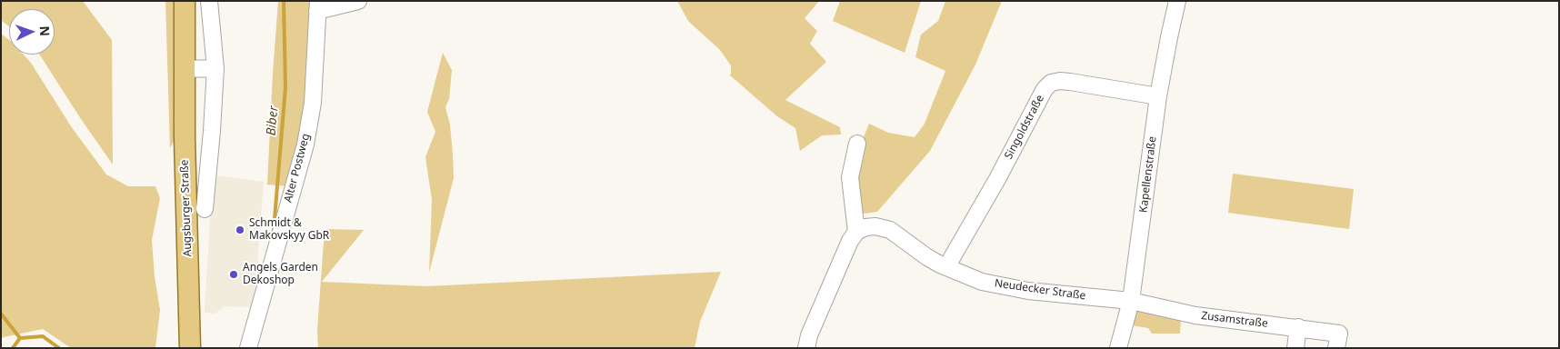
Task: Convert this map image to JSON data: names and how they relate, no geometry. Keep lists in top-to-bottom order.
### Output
{
  "streets": {
    "main road": ["Augsburger Straße"],
    "street": [
      "Singoldstraße",
      "Alter Postweg",
      "Kapellenstraße",
      "Neudecker Straße",
      "Zusamstraße"
    ]
  },
  "crossings": [
    ["Singoldstraße", "Kapellenstraße"],
    ["Singoldstraße", "Neudecker Straße"],
    ["Kapellenstraße", "Neudecker Straße"],
    ["Kapellenstraße", "Zusamstraße"],
    ["Neudecker Straße", "Zusamstraße"]
  ],
  "water": ["Biber"],
  "places": ["Schmidt & Makovskyy GbR", "Angels Garden Dekoshop"],
  "north": "right"
}
